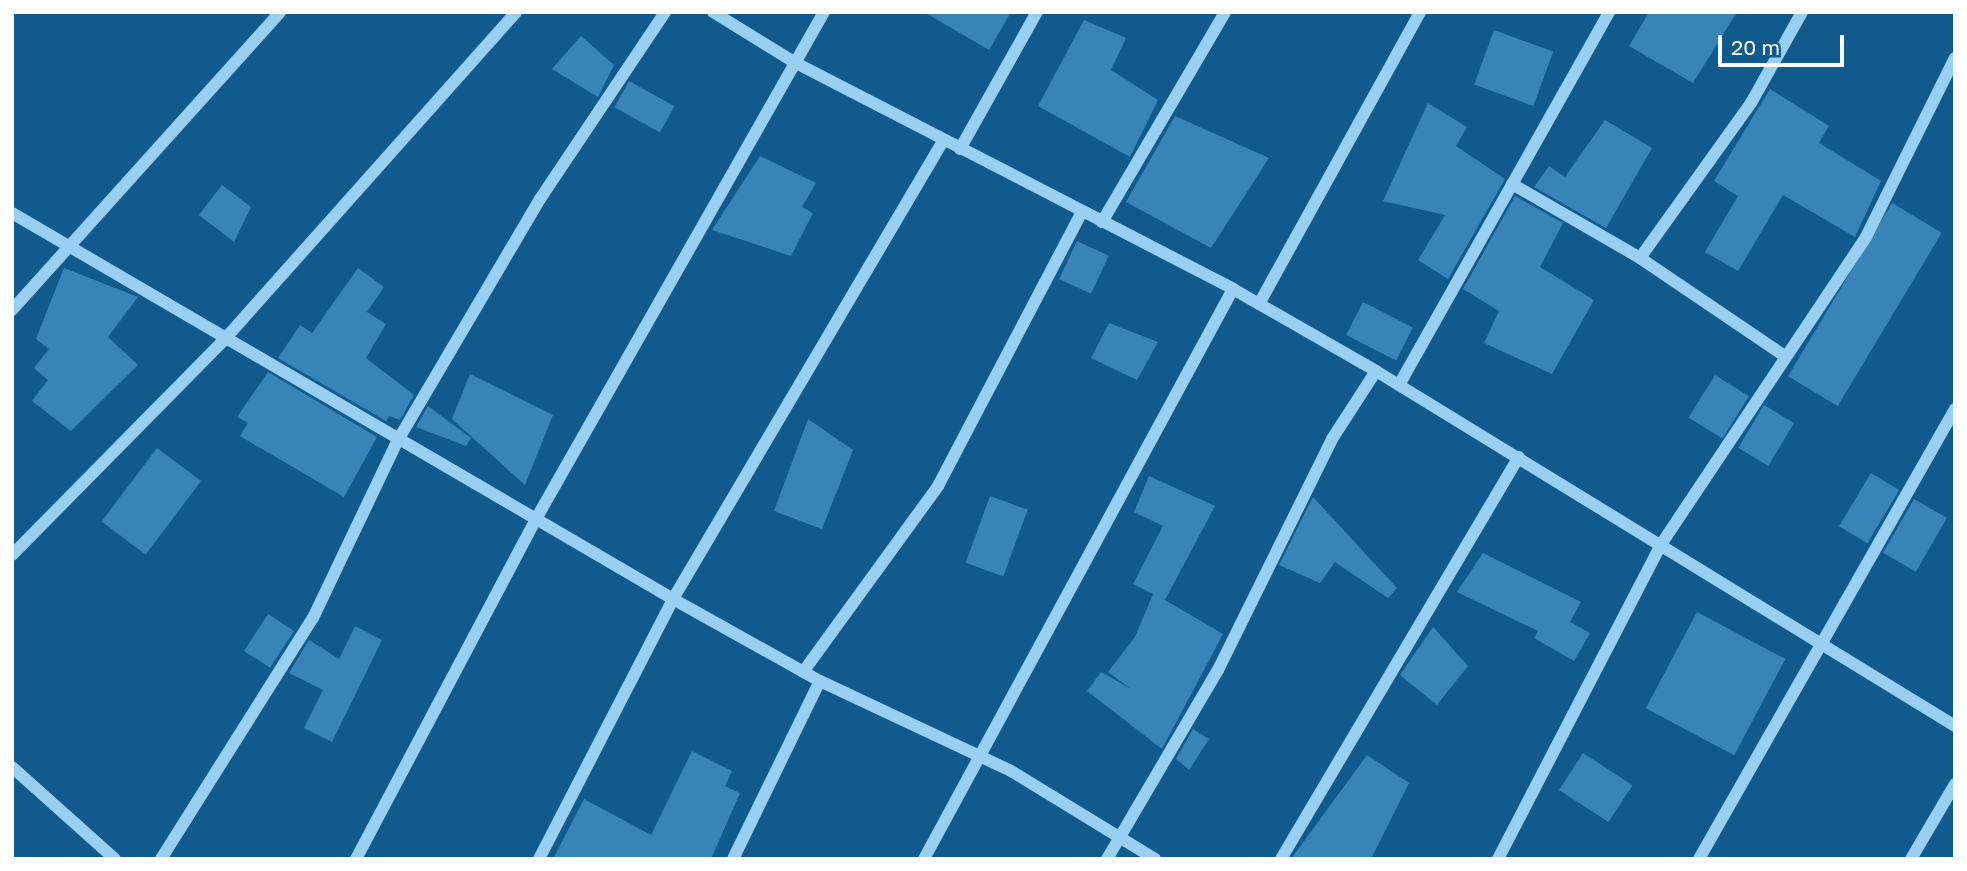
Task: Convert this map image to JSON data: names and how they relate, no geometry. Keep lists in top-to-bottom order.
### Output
{
  "scale_bar": "20 m"
}
